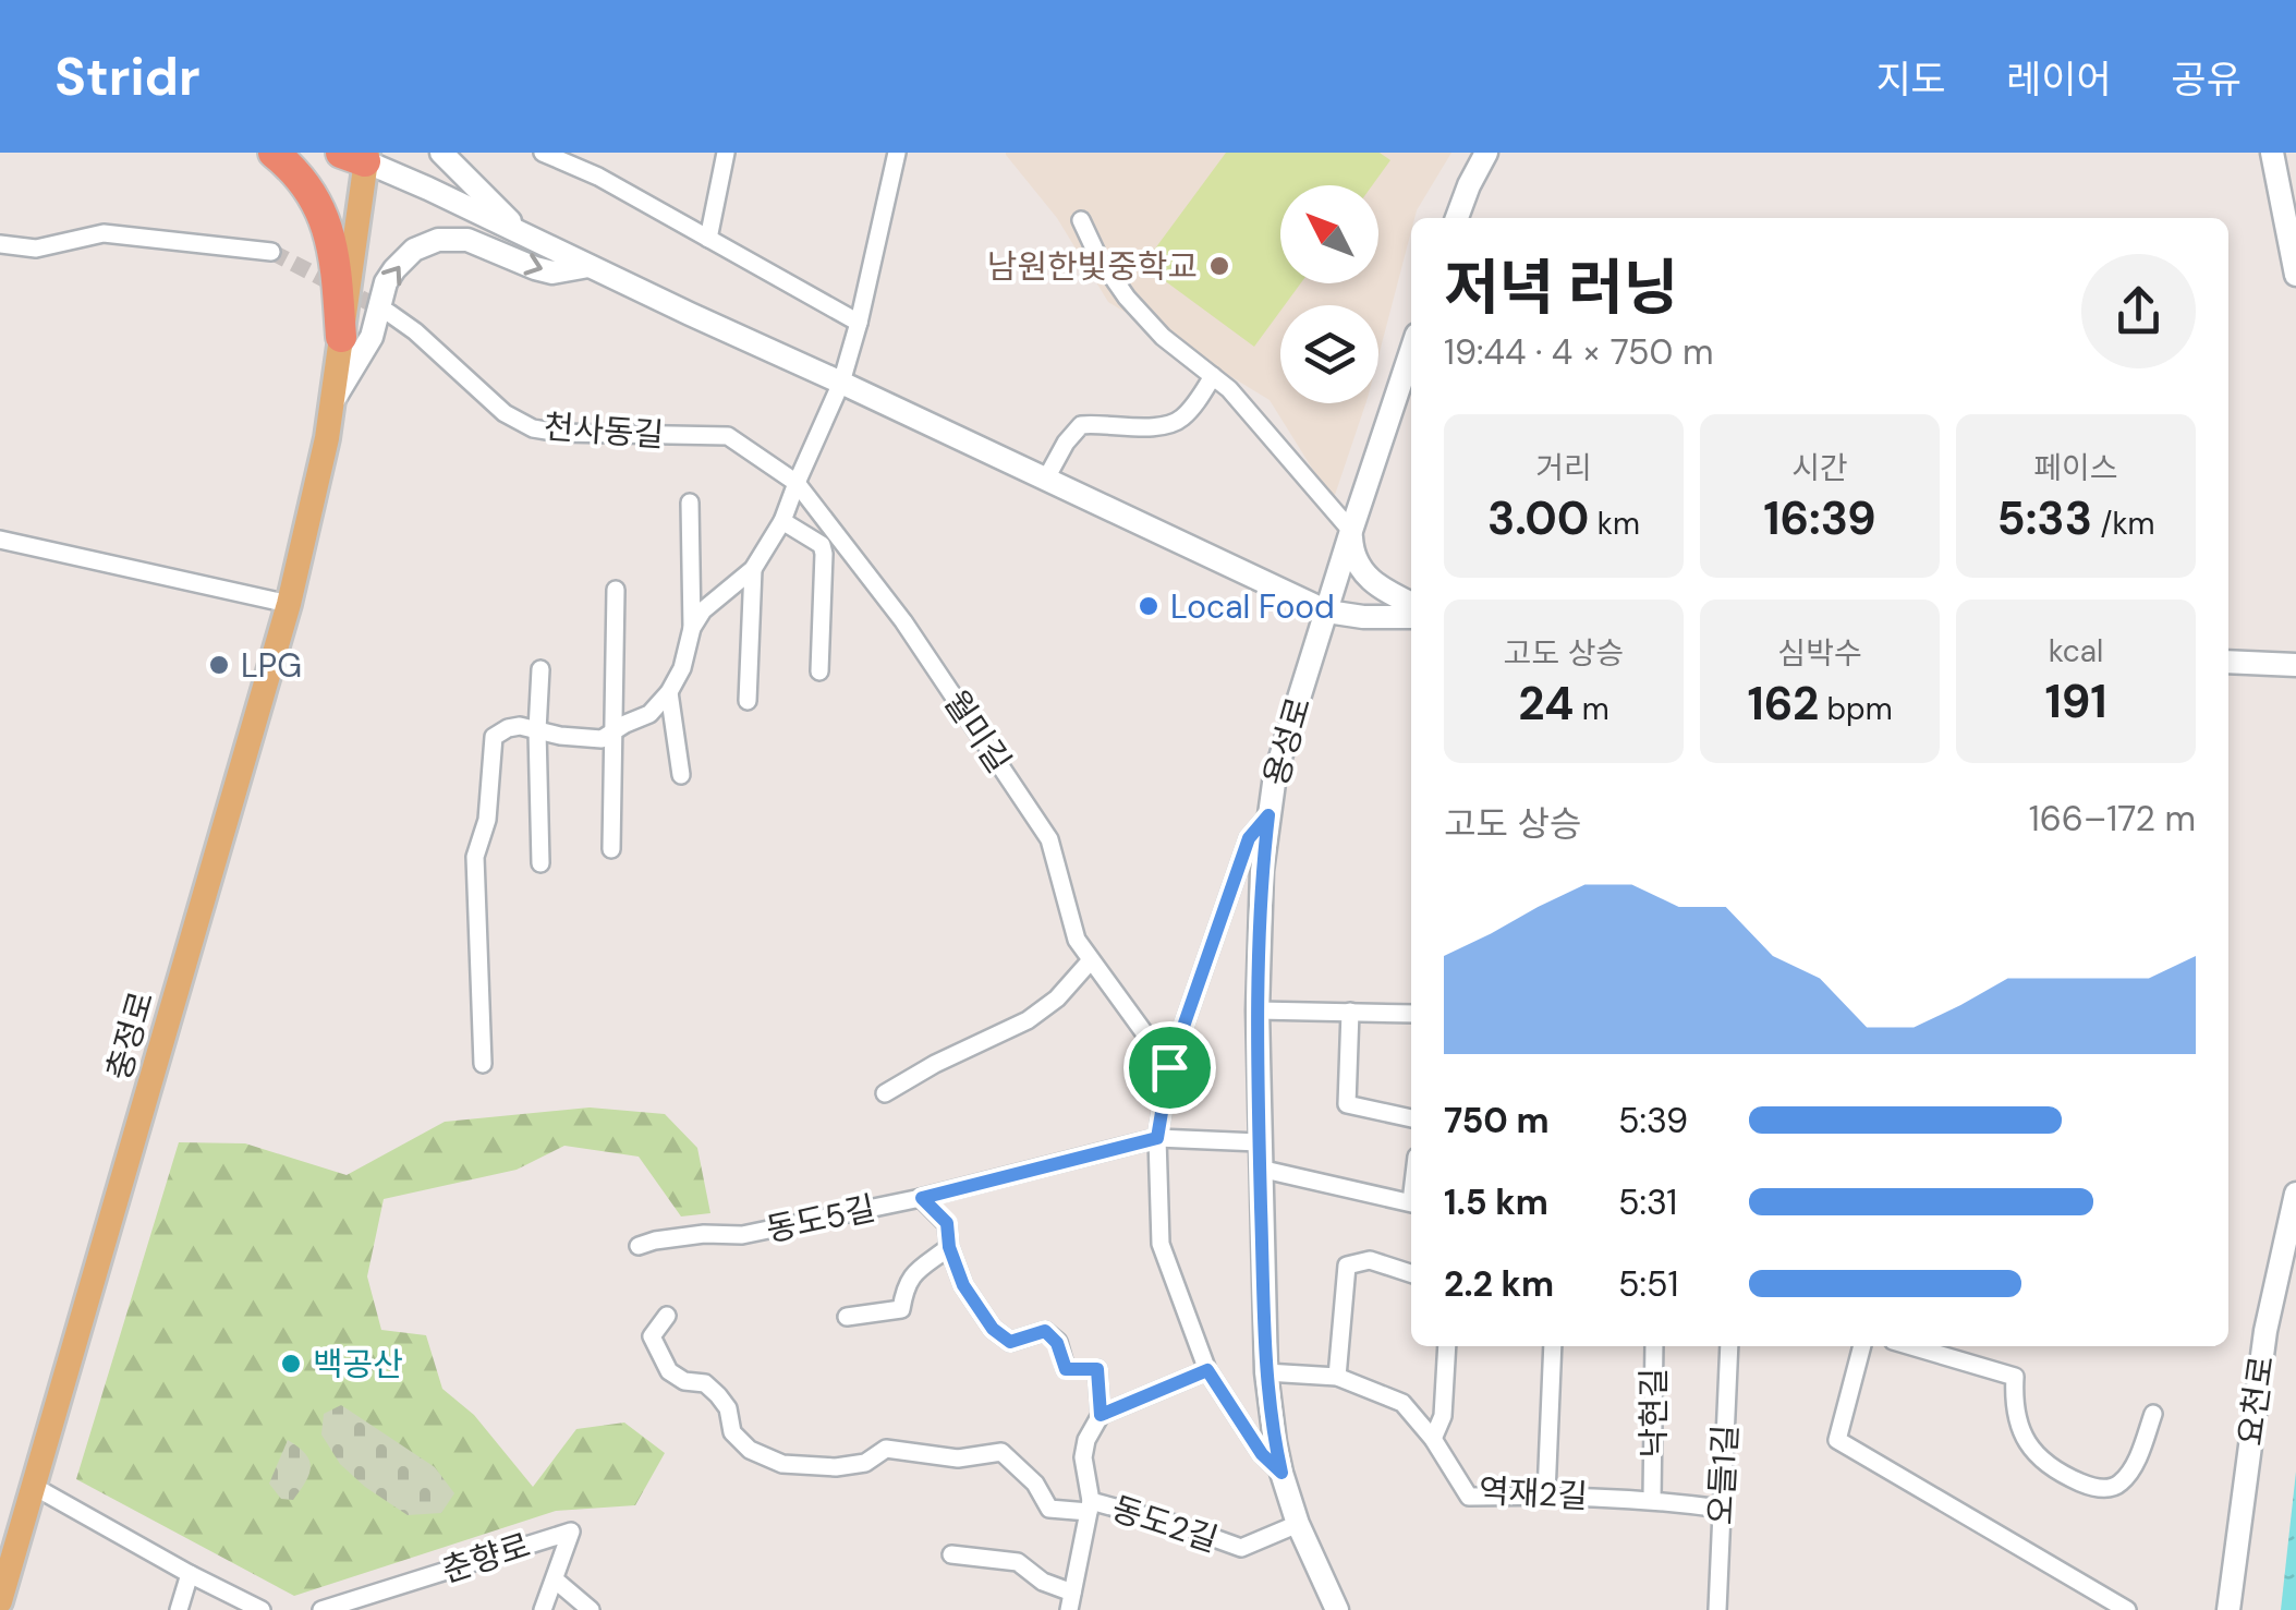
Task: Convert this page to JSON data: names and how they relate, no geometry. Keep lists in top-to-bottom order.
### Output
{
  "streets": {
    "main road": ["충정로"],
    "street": [
      "천사동길",
      "월미길",
      "용성로",
      "동도5길",
      "요천로",
      "낙현길",
      "오들1길",
      "역재2길",
      "동도2길",
      "춘향로"
    ]
  },
  "crossings": [
    ["천사동길", "월미길"],
    ["용성로", "동도5길"],
    ["용성로", "역재2길"],
    ["용성로", "동도2길"],
    ["낙현길", "역재2길"],
    ["오들1길", "역재2길"]
  ],
  "places": [
    "남원한빛중학교",
    "Local Food",
    "LPG",
    "백공산"
  ],
  "north": "top left",
  "page": {
    "header": "Stridr",
    "nav": ["지도", "레이어", "공유"],
    "heading": ["저녁 러닝", "19:44 · 4 × 750 m"],
    "stats": [
      ["거리", "3.00 km"],
      ["시간", "16:39"],
      ["페이스", "5:33 /km"],
      ["고도 상승", "24 m"],
      ["심박수", "162 bpm"],
      ["kcal", "191"]
    ],
    "chart": ["고도 상승", "166–172 m"],
    "list": [
      {
        "name": "750 m",
        "note": "5:39"
      },
      {
        "name": "1.5 km",
        "note": "5:31"
      },
      {
        "name": "2.2 km",
        "note": "5:51"
      }
    ]
  }
}
